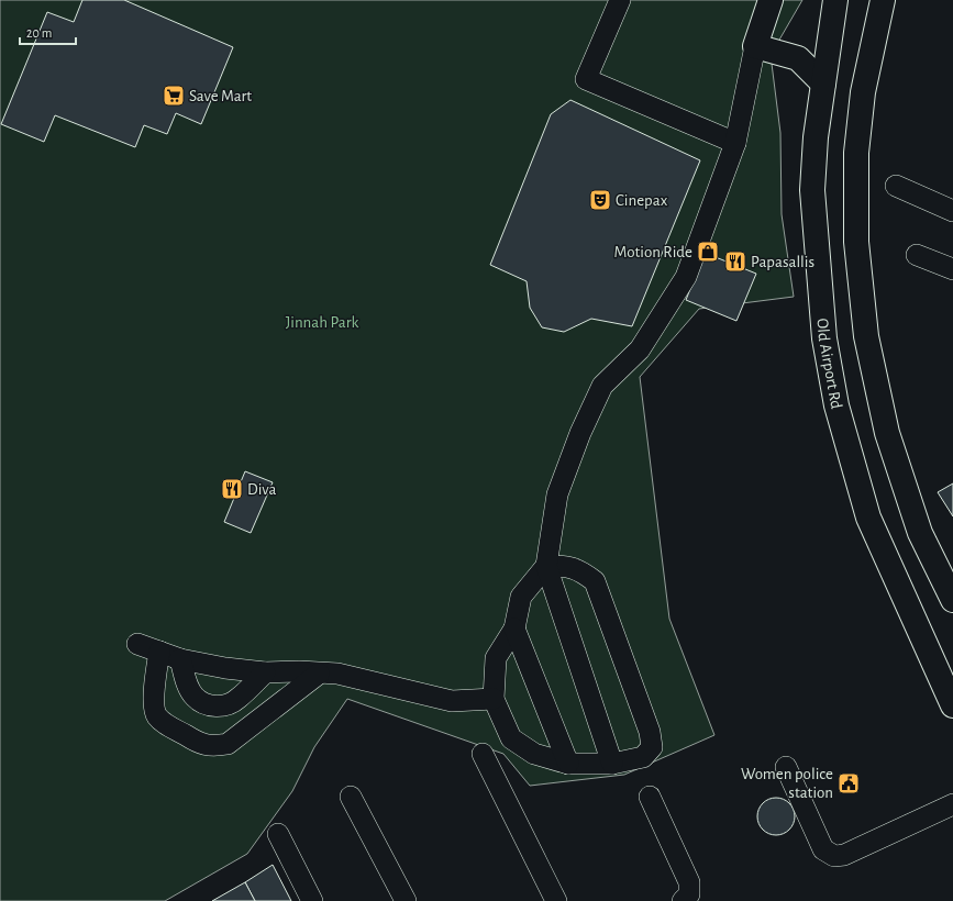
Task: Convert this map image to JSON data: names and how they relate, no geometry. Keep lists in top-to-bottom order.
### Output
{
  "streets": {
    "main road": ["Old Airport Rd"]
  },
  "parks": ["Jinnah Park"],
  "places": {
    "supermarket": ["Save Mart"],
    "theatre": ["Cinepax"],
    "shop": ["Motion Ride"],
    "restaurant": ["Papasallis", "Diva"],
    "public building": ["Women police station"]
  },
  "scale_bar": "20 m"
}
